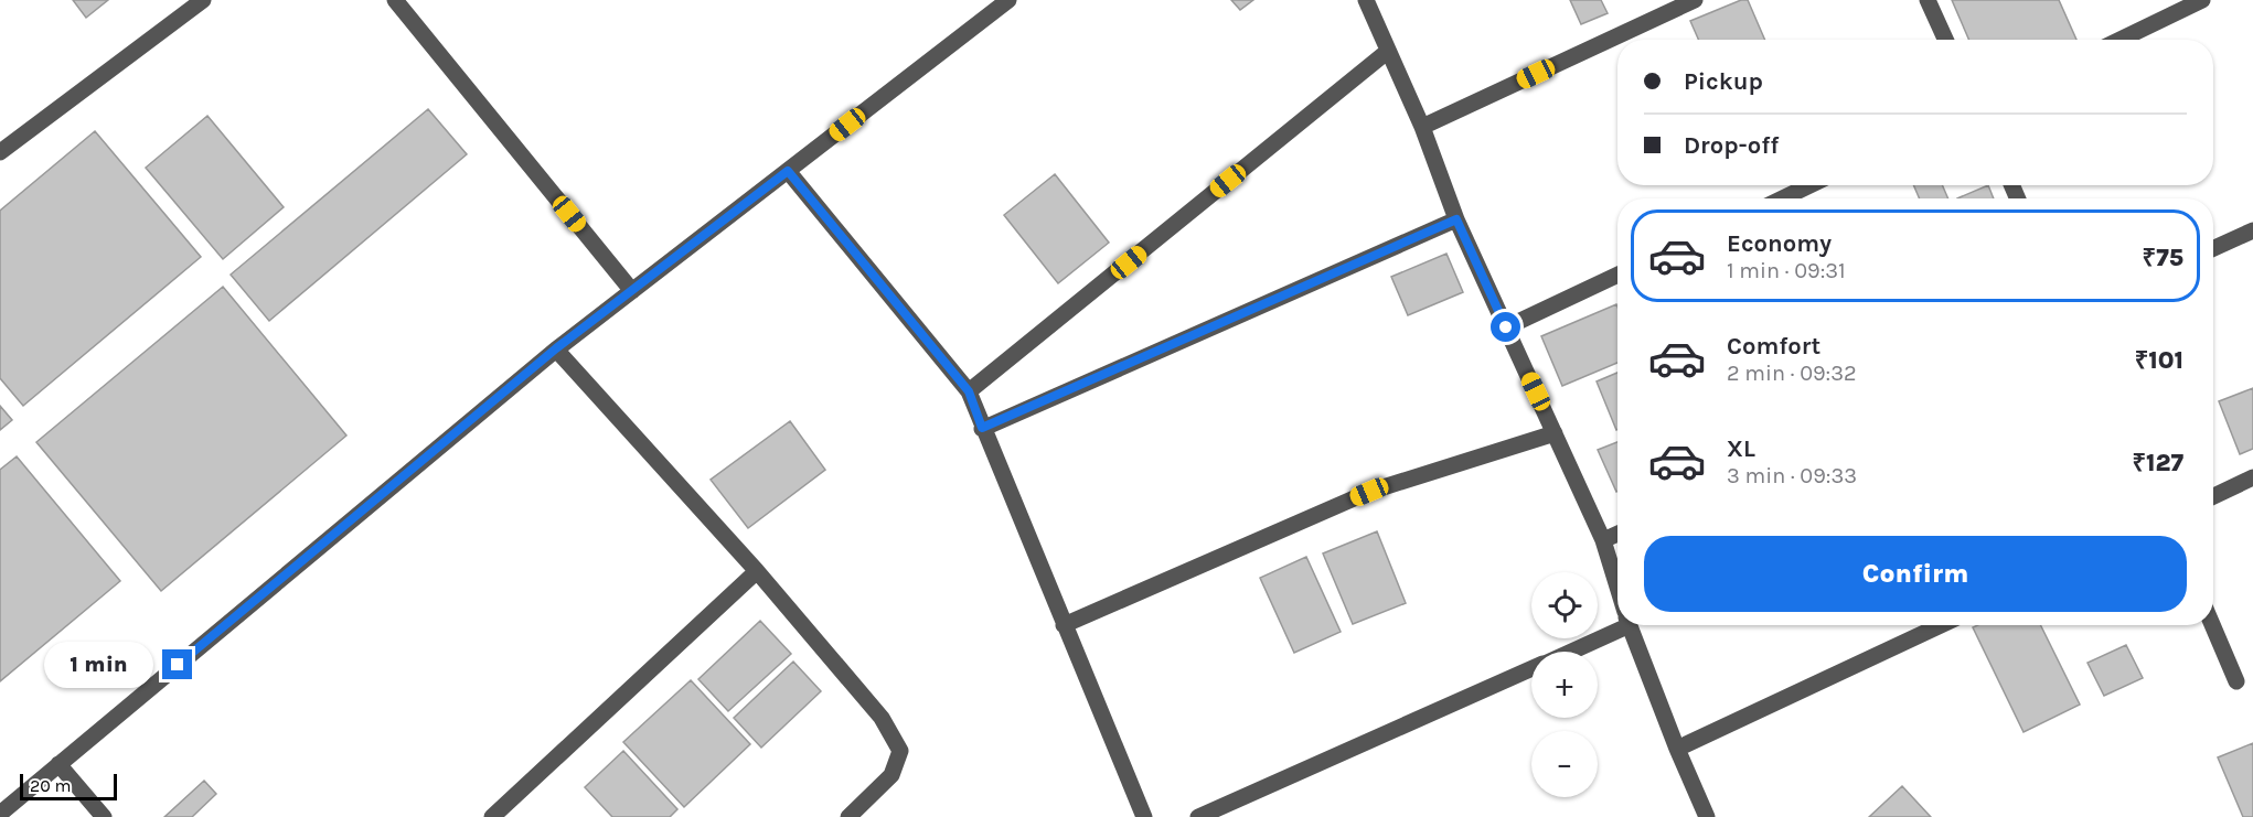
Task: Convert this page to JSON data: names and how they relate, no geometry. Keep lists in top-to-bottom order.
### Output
{
  "scale_bar": "20 m",
  "page": {
    "banner": ["Pickup", "Drop-off"],
    "list": [
      {
        "name": "Economy",
        "note": "1 min · 09:31",
        "value": "₹75"
      },
      {
        "name": "Comfort",
        "note": "2 min · 09:32",
        "value": "₹101"
      },
      {
        "name": "XL",
        "note": "3 min · 09:33",
        "value": "₹127"
      }
    ],
    "buttons": "Confirm",
    "map_buttons": ["+", "−"],
    "bubble": "1 min",
    "scale": "20 m"
  }
}
